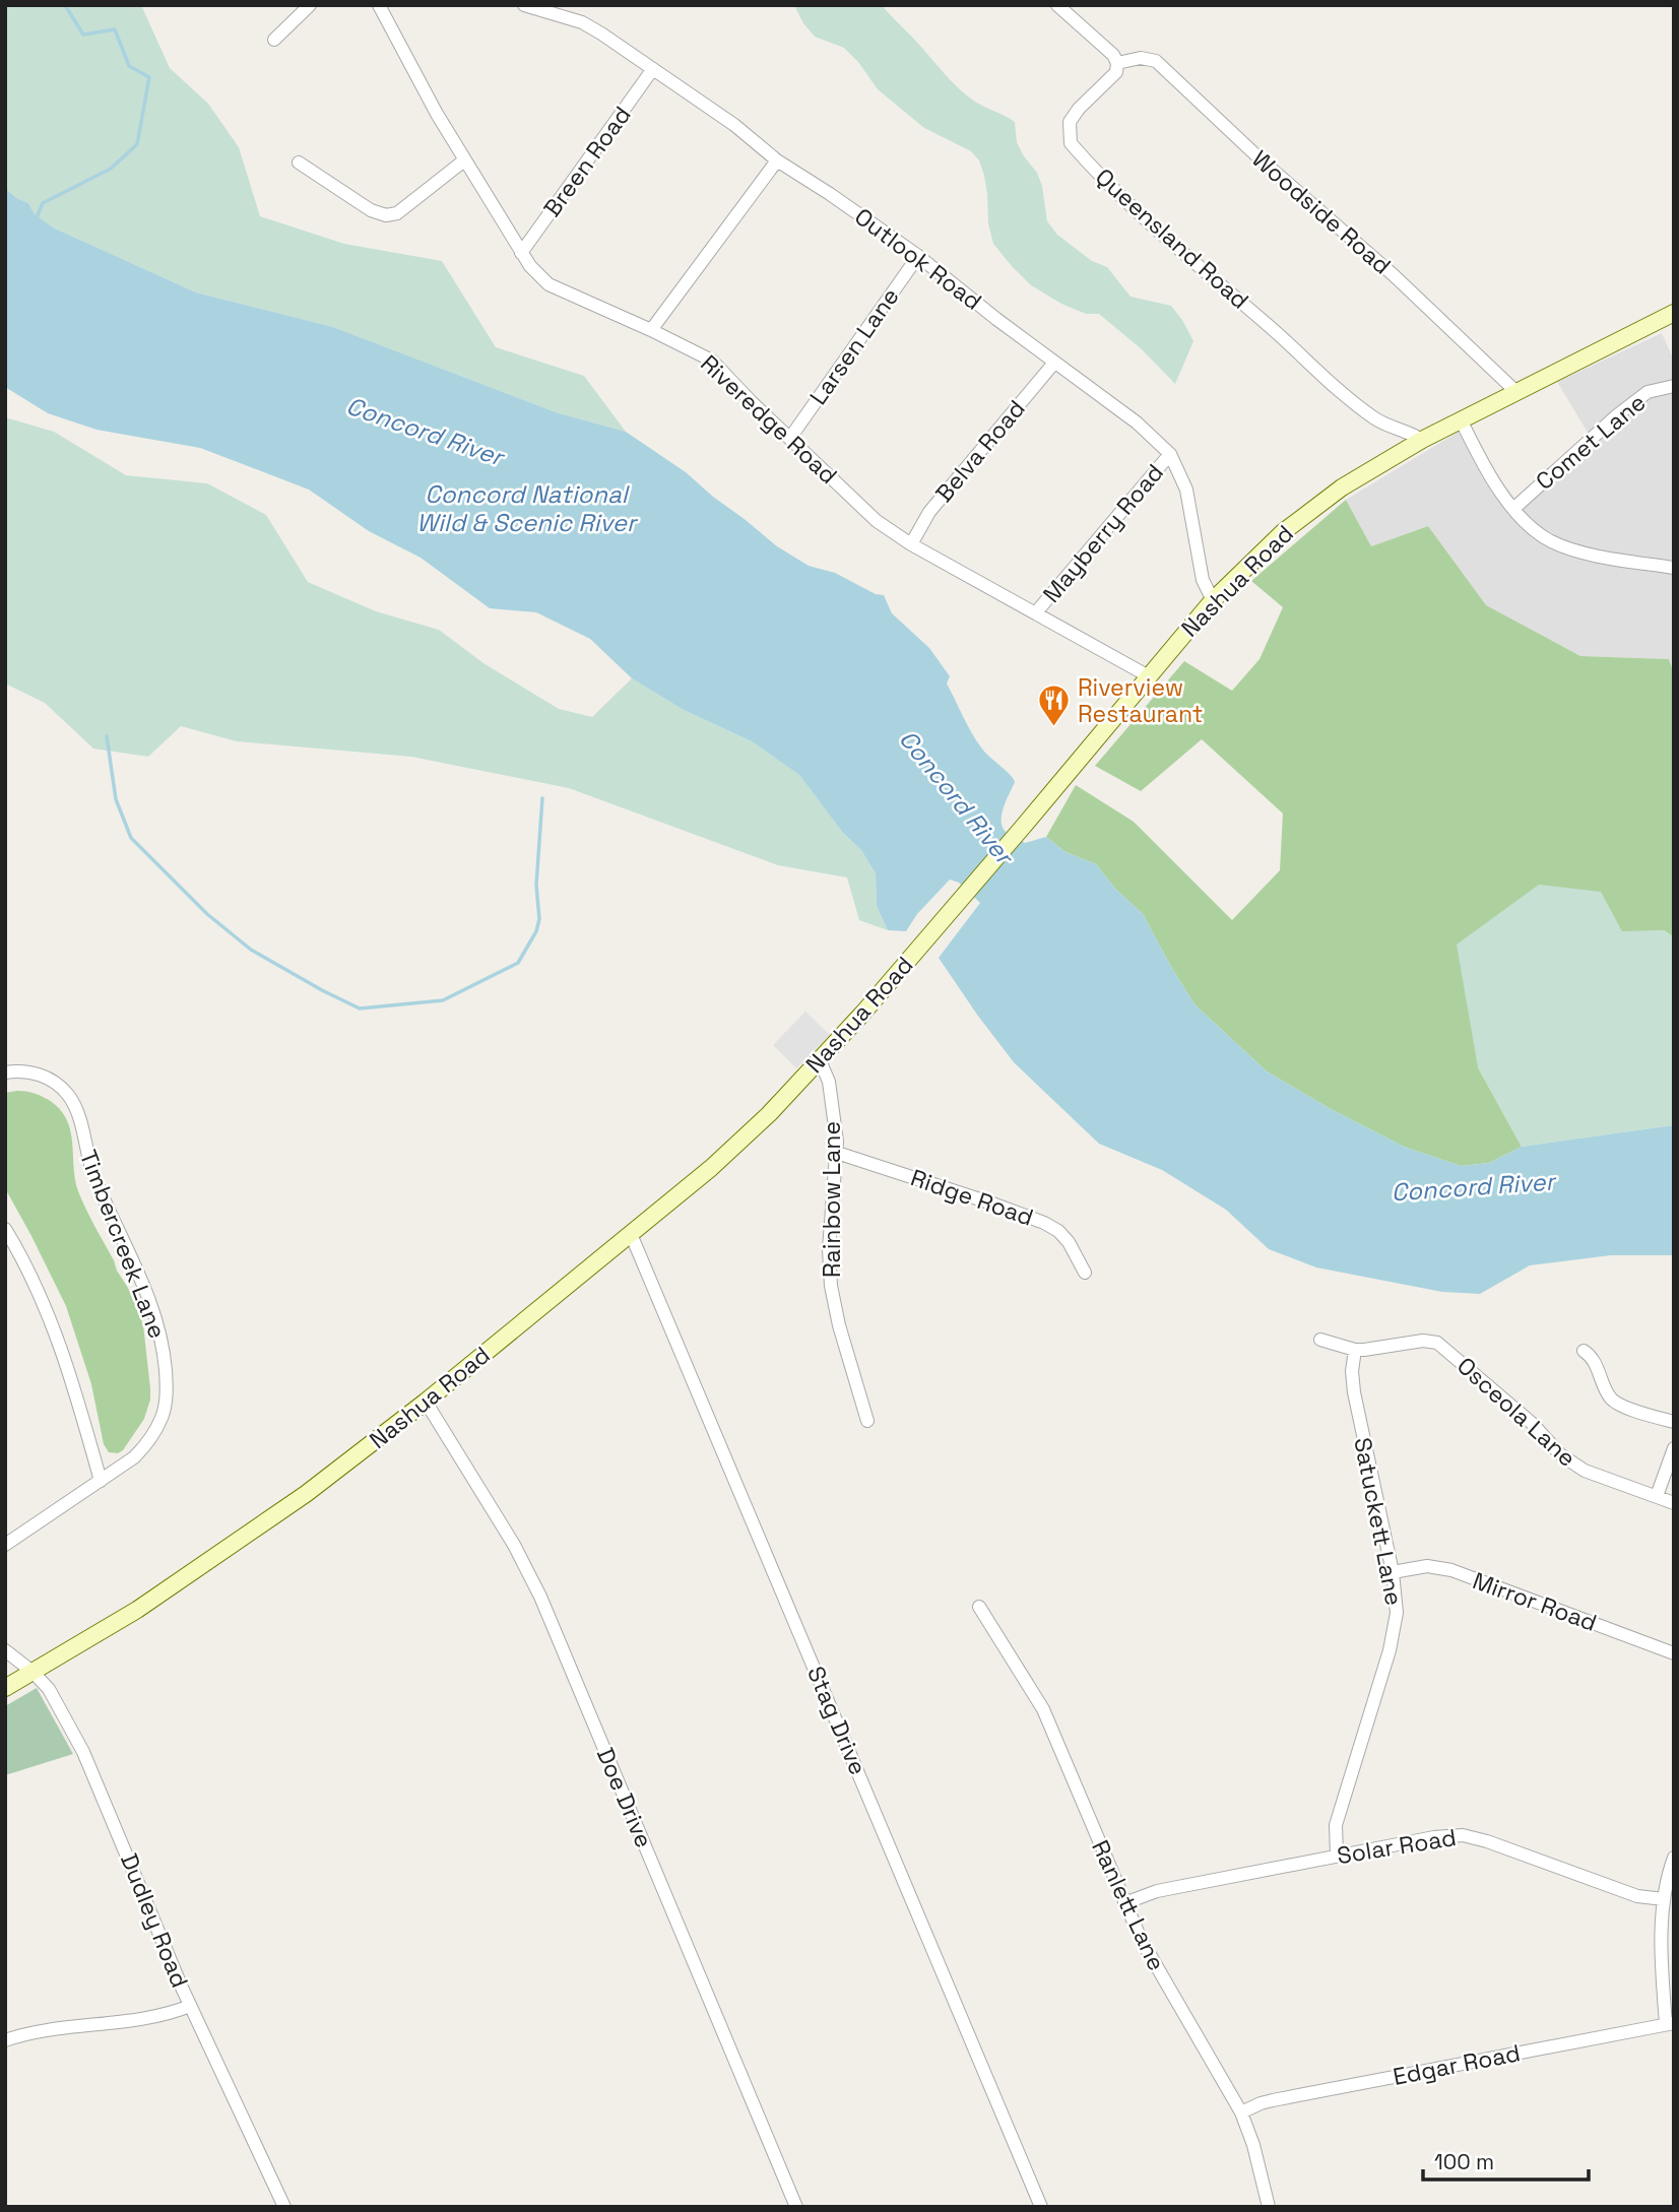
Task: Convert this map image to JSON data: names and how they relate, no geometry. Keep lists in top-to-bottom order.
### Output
{
  "streets": {
    "main road": ["Nashua Road"],
    "street": [
      "Breen Road",
      "Woodside Road",
      "Queensland Road",
      "Outlook Road",
      "Larsen Lane",
      "Riveredge Road",
      "Comet Lane",
      "Belva Road",
      "Mayberry Road",
      "Ridge Road",
      "Rainbow Lane",
      "Timbercreek Lane",
      "Osceola Lane",
      "Satuckett Lane",
      "Mirror Road",
      "Stag Drive",
      "Doe Drive",
      "Solar Road",
      "Ranlett Lane",
      "Dudley Road",
      "Edgar Road"
    ]
  },
  "crossings": [
    ["Breen Road", "Outlook Road"],
    ["Breen Road", "Riveredge Road"],
    ["Woodside Road", "Queensland Road"],
    ["Woodside Road", "Nashua Road"],
    ["Queensland Road", "Nashua Road"],
    ["Outlook Road", "Larsen Lane"],
    ["Outlook Road", "Belva Road"],
    ["Outlook Road", "Mayberry Road"],
    ["Outlook Road", "Nashua Road"],
    ["Larsen Lane", "Riveredge Road"],
    ["Riveredge Road", "Belva Road"],
    ["Riveredge Road", "Mayberry Road"],
    ["Riveredge Road", "Nashua Road"],
    ["Nashua Road", "Rainbow Lane"],
    ["Nashua Road", "Stag Drive"],
    ["Nashua Road", "Doe Drive"],
    ["Nashua Road", "Dudley Road"],
    ["Ridge Road", "Rainbow Lane"],
    ["Osceola Lane", "Satuckett Lane"],
    ["Satuckett Lane", "Mirror Road"],
    ["Satuckett Lane", "Solar Road"],
    ["Solar Road", "Ranlett Lane"],
    ["Ranlett Lane", "Edgar Road"]
  ],
  "water": ["Concord River", "Concord National Wild & Scenic River"],
  "places": {
    "restaurant": ["Riverview Restaurant"]
  },
  "scale_bar": "100 m"
}
